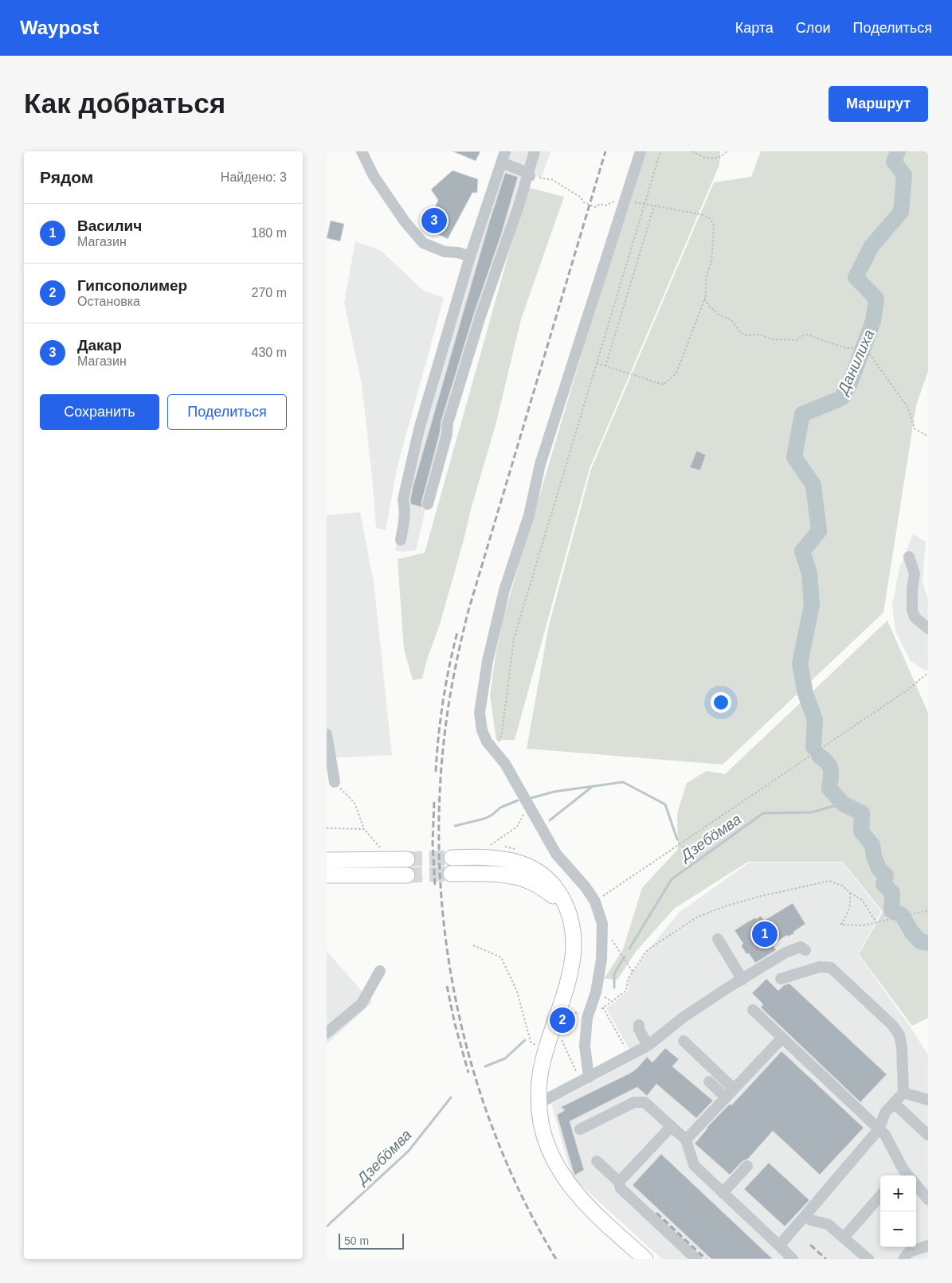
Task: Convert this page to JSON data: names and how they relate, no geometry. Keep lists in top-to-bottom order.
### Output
{
  "water": ["Данилиха", "Дзебӧмва"],
  "scale_bar": "50 m",
  "page": {
    "header": "Waypost",
    "nav": ["Карта", "Слои", "Поделиться"],
    "buttons": [
      "Маршрут",
      ["Сохранить", "Поделиться"]
    ],
    "title": "Как добраться",
    "heading": ["Рядом", "Найдено: 3"],
    "list": [
      {
        "mark": "1",
        "name": "Василич",
        "note": "Магазин",
        "value": "180 m"
      },
      {
        "mark": "2",
        "name": "Гипсополимер",
        "note": "Остановка",
        "value": "270 m"
      },
      {
        "mark": "3",
        "name": "Дакар",
        "note": "Магазин",
        "value": "430 m"
      }
    ],
    "pins": ["3", "1", "2"],
    "map_buttons": ["+", "−"],
    "scale": "50 m"
  }
}
